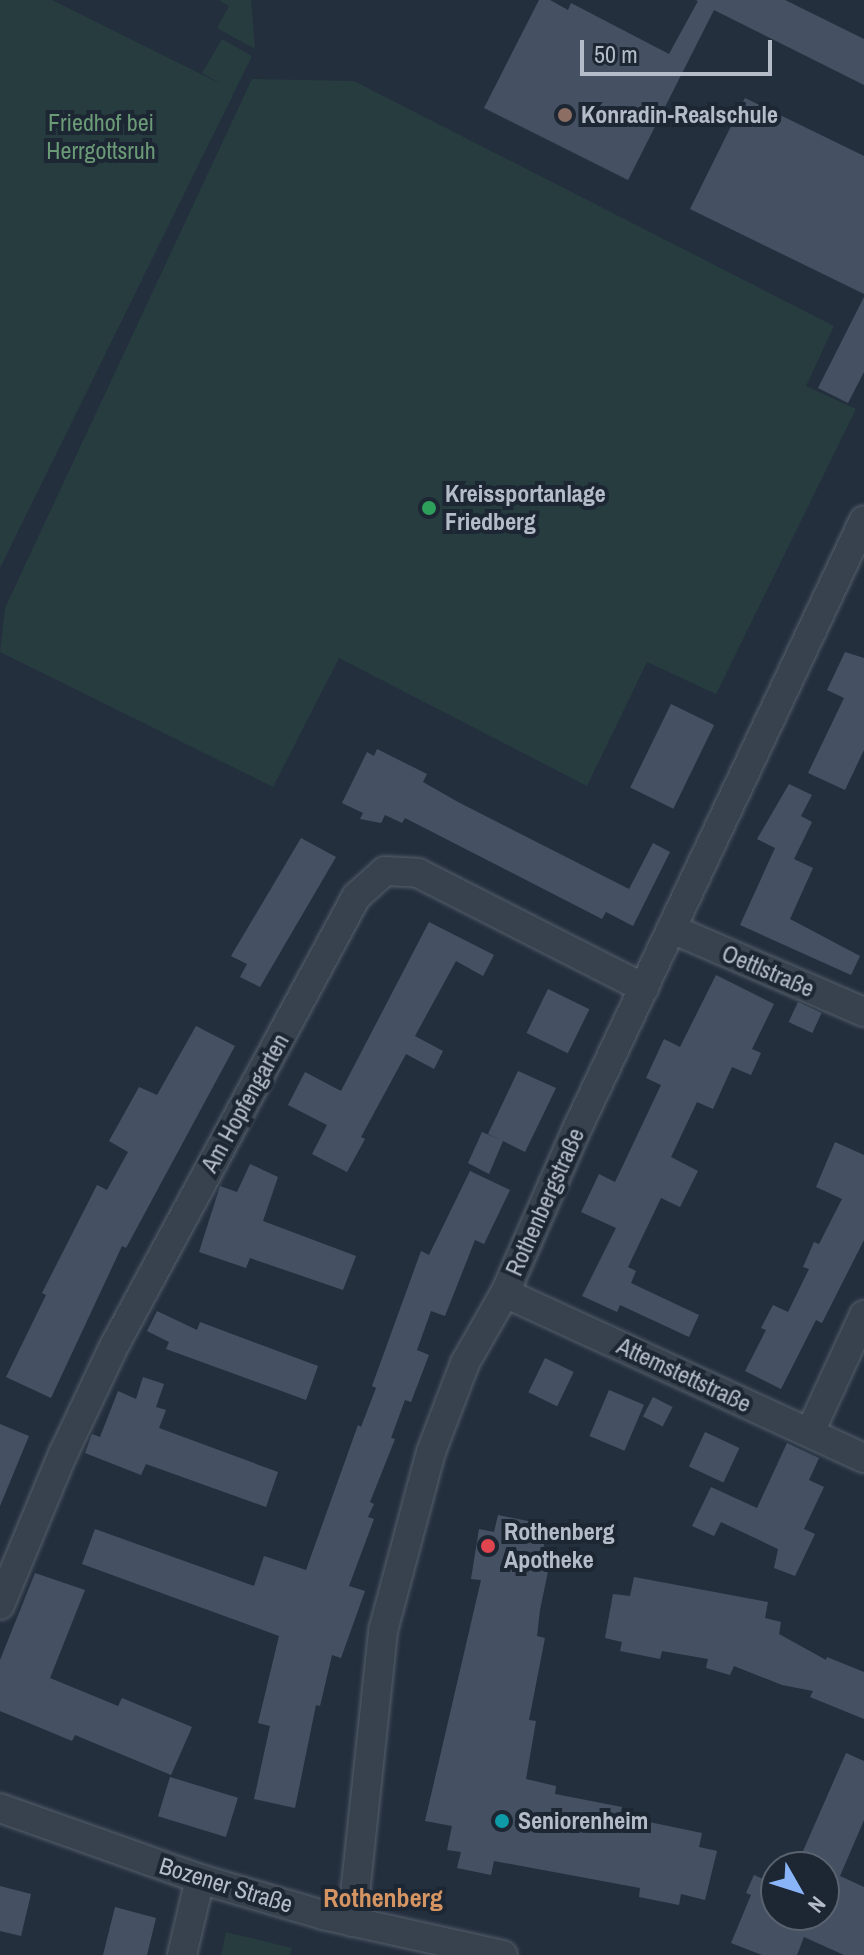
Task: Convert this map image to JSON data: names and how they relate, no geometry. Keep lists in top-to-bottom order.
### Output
{
  "streets": {
    "street": [
      "Oettlstraße",
      "Am Hopfengarten",
      "Rothenbergstraße",
      "Attemstettstraße",
      "Bozener Straße"
    ]
  },
  "crossings": [
    ["Oettlstraße", "Rothenbergstraße"],
    ["Am Hopfengarten", "Rothenbergstraße"],
    ["Rothenbergstraße", "Attemstettstraße"],
    ["Rothenbergstraße", "Bozener Straße"]
  ],
  "districts": ["Rothenberg"],
  "parks": ["Friedhof bei Herrgottsruh"],
  "places": [
    "Konradin-Realschule",
    "Kreissportanlage Friedberg",
    "Rothenberg Apotheke",
    "Seniorenheim"
  ],
  "scale_bar": "50 m",
  "north": "bottom right"
}
